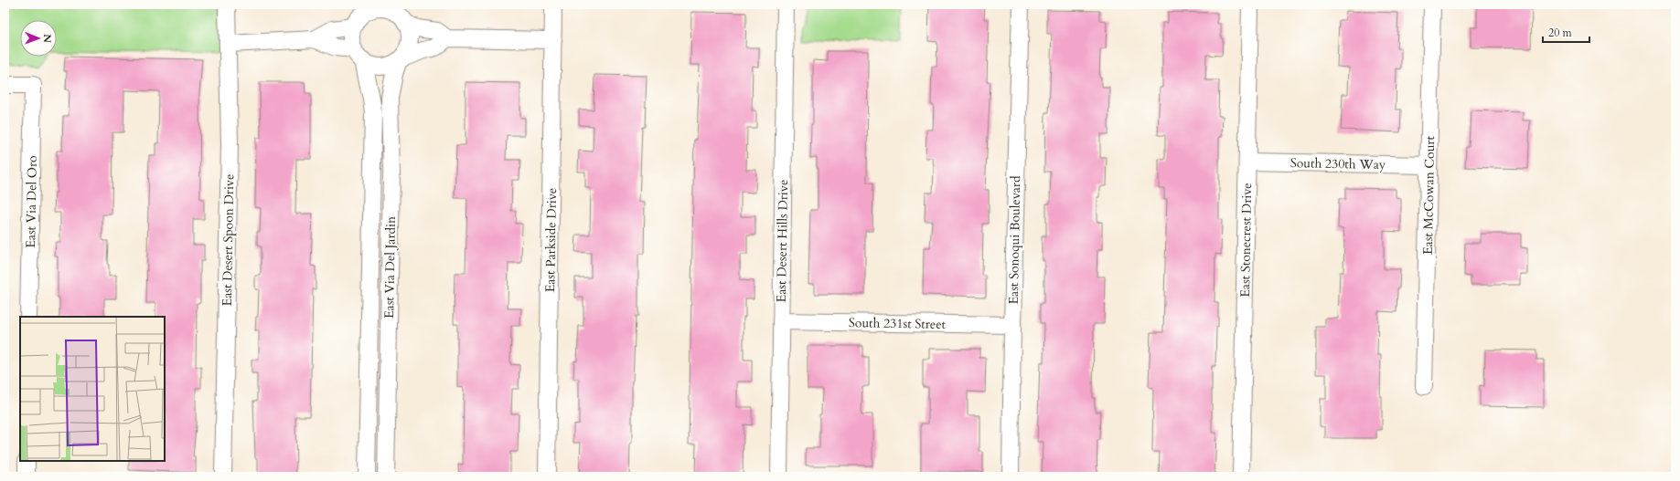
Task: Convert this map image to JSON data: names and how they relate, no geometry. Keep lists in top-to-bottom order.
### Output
{
  "streets": {
    "street": [
      "South 230th Way",
      "East McCowan Court",
      "East Via Del Oro",
      "East Desert Spoon Drive",
      "East Parkside Drive",
      "East Sonoqui Boulevard",
      "East Stonecrest Drive",
      "East Desert Hills Drive",
      "East Via Del Jardin",
      "South 231st Street"
    ]
  },
  "crossings": [
    ["South 230th Way", "East McCowan Court"],
    ["South 230th Way", "East Stonecrest Drive"],
    ["East Sonoqui Boulevard", "South 231st Street"],
    ["East Desert Hills Drive", "South 231st Street"]
  ],
  "scale_bar": "20 m",
  "north": "right"
}
